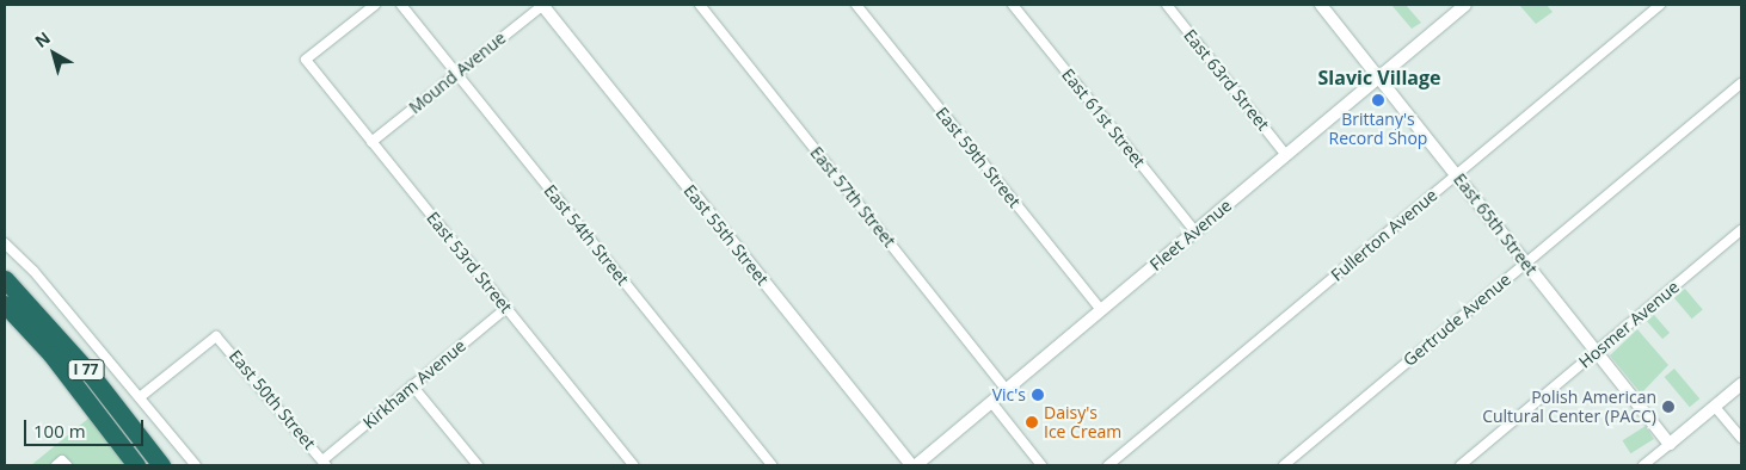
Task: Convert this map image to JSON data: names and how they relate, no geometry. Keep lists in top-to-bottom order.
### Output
{
  "streets": {
    "highway": ["I 77"],
    "street": [
      "Mound Avenue",
      "East 63rd Street",
      "East 61st Street",
      "East 59th Street",
      "East 57th Street",
      "East 65th Street",
      "East 54th Street",
      "East 55th Street",
      "Fleet Avenue",
      "Fullerton Avenue",
      "East 53rd Street",
      "Gertrude Avenue",
      "Hosmer Avenue",
      "Kirkham Avenue",
      "East 50th Street"
    ]
  },
  "crossings": [
    ["Mound Avenue", "East 54th Street"],
    ["Mound Avenue", "East 55th Street"],
    ["Mound Avenue", "East 53rd Street"],
    ["East 63rd Street", "Fleet Avenue"],
    ["East 61st Street", "Fleet Avenue"],
    ["East 59th Street", "Fleet Avenue"],
    ["East 57th Street", "Fleet Avenue"],
    ["East 65th Street", "Fleet Avenue"],
    ["East 65th Street", "Fullerton Avenue"],
    ["East 65th Street", "Gertrude Avenue"],
    ["East 65th Street", "Hosmer Avenue"],
    ["East 53rd Street", "Kirkham Avenue"],
    ["Kirkham Avenue", "East 50th Street"]
  ],
  "districts": ["Slavic Village"],
  "places": [
    "Brittany's Record Shop",
    "Vic's",
    "Polish American Cultural Center (PACC)",
    "Daisy's Ice Cream"
  ],
  "scale_bar": "100 m",
  "north": "top left"
}
